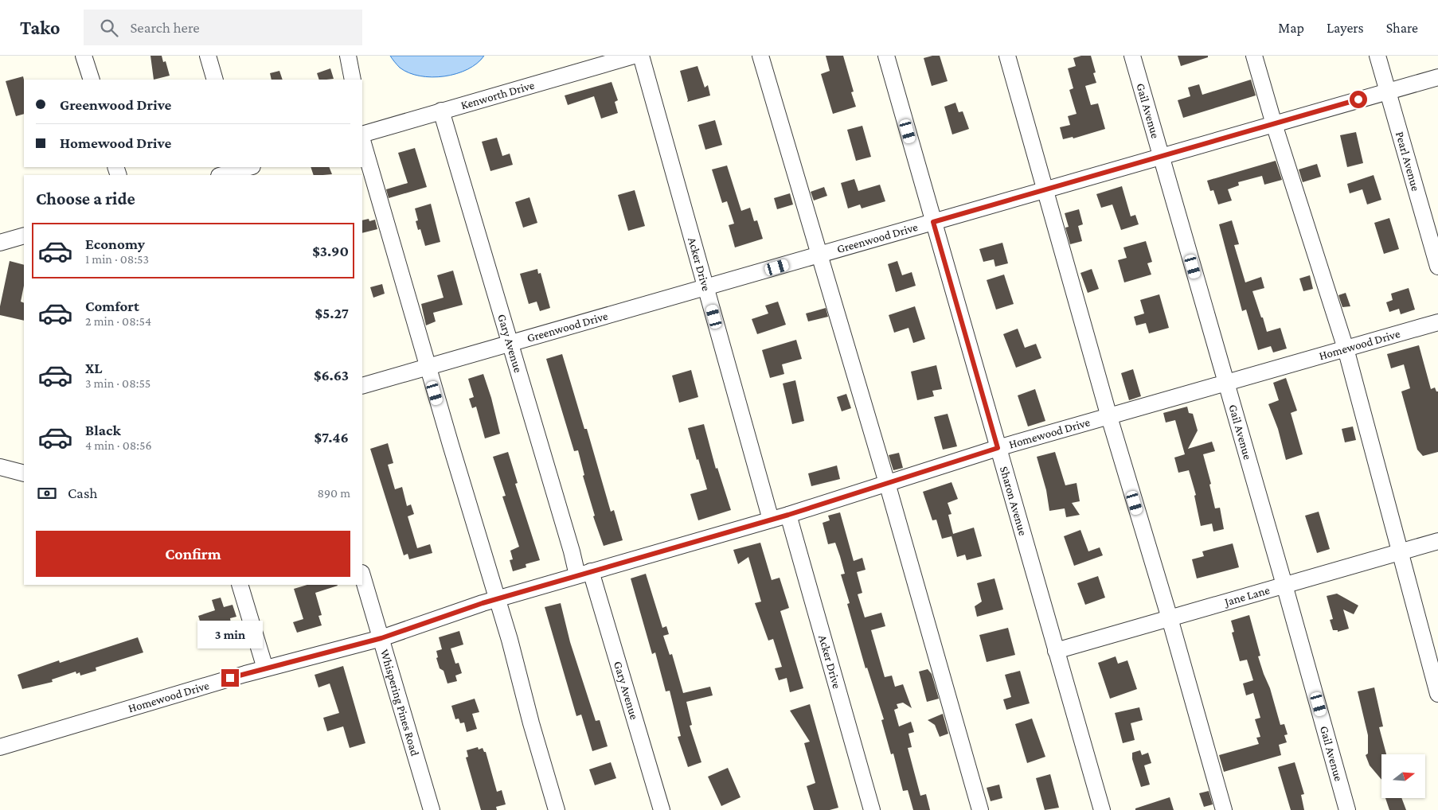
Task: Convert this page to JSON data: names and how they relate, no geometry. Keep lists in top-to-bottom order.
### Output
{
  "streets": {
    "street": [
      "Kenworth Drive",
      "Gail Avenue",
      "Pearl Avenue",
      "Greenwood Drive",
      "Acker Drive",
      "Gary Avenue",
      "Homewood Drive",
      "Sharon Avenue",
      "Jane Lane",
      "Whispering Pines Road"
    ]
  },
  "crossings": [
    ["Kenworth Drive", "Gary Avenue"],
    ["Gail Avenue", "Greenwood Drive"],
    ["Gail Avenue", "Homewood Drive"],
    ["Gail Avenue", "Jane Lane"],
    ["Pearl Avenue", "Greenwood Drive"],
    ["Greenwood Drive", "Acker Drive"],
    ["Greenwood Drive", "Gary Avenue"],
    ["Greenwood Drive", "Sharon Avenue"],
    ["Acker Drive", "Homewood Drive"],
    ["Gary Avenue", "Homewood Drive"],
    ["Homewood Drive", "Sharon Avenue"],
    ["Homewood Drive", "Whispering Pines Road"],
    ["Sharon Avenue", "Jane Lane"]
  ],
  "north": "right",
  "page": {
    "header": "Tako",
    "search": "Search here",
    "nav": ["Map", "Layers", "Share"],
    "banner": ["Greenwood Drive", "Homewood Drive"],
    "heading": "Choose a ride",
    "list": [
      {
        "name": "Economy",
        "note": "1 min · 08:53",
        "value": "$3.90"
      },
      {
        "name": "Comfort",
        "note": "2 min · 08:54",
        "value": "$5.27"
      },
      {
        "name": "XL",
        "note": "3 min · 08:55",
        "value": "$6.63"
      },
      {
        "name": "Black",
        "note": "4 min · 08:56",
        "value": "$7.46"
      }
    ],
    "pay": ["Cash", "890 m"],
    "buttons": "Confirm",
    "bubble": "3 min"
  }
}
